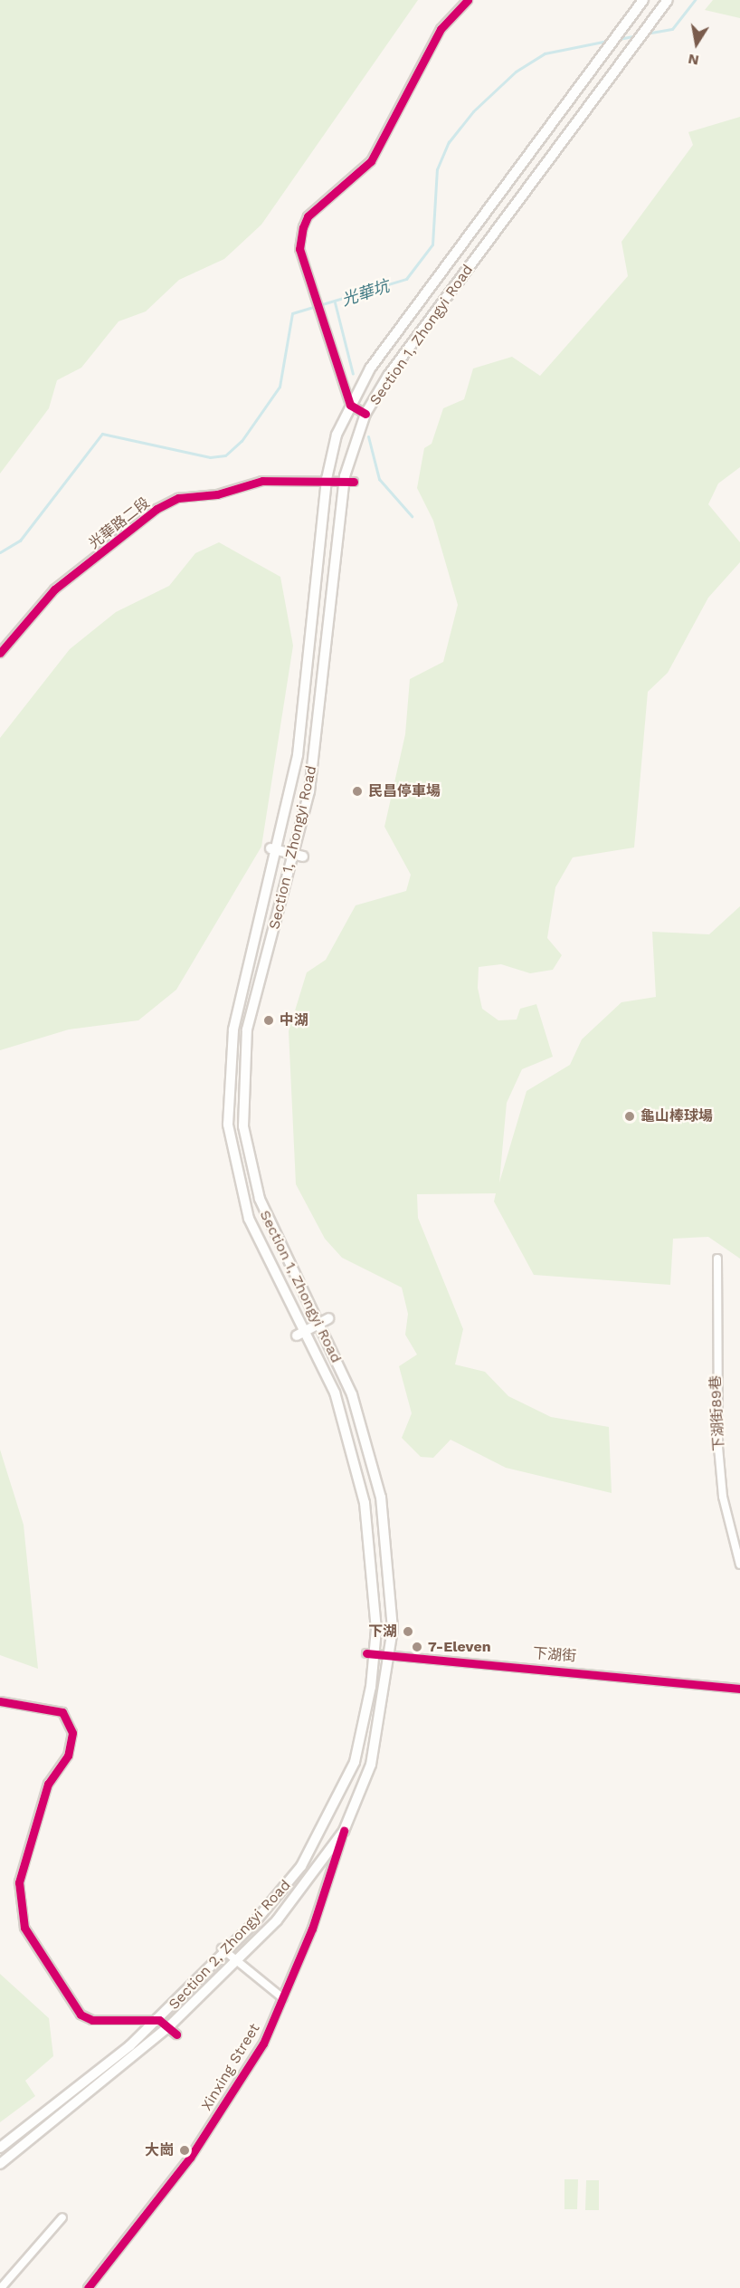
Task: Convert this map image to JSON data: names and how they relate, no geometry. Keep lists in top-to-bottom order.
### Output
{
  "streets": {
    "main road": ["Section 1, Zhongyi Road", "Section 2, Zhongyi Road"],
    "street": [
      "光華路二段",
      "下湖街89巷",
      "下湖街",
      "Xinxing Street"
    ]
  },
  "crossings": [
    ["Section 1, Zhongyi Road", "光華路二段"],
    ["Section 1, Zhongyi Road", "下湖街"],
    ["Section 1, Zhongyi Road", "Section 2, Zhongyi Road"],
    ["下湖街", "Section 2, Zhongyi Road"],
    ["Section 2, Zhongyi Road", "Xinxing Street"]
  ],
  "water": ["光華坑"],
  "places": [
    "民昌停車場",
    "中湖",
    "龜山棒球場",
    "下湖",
    "7-Eleven",
    "大崗"
  ],
  "north": "bottom"
}
